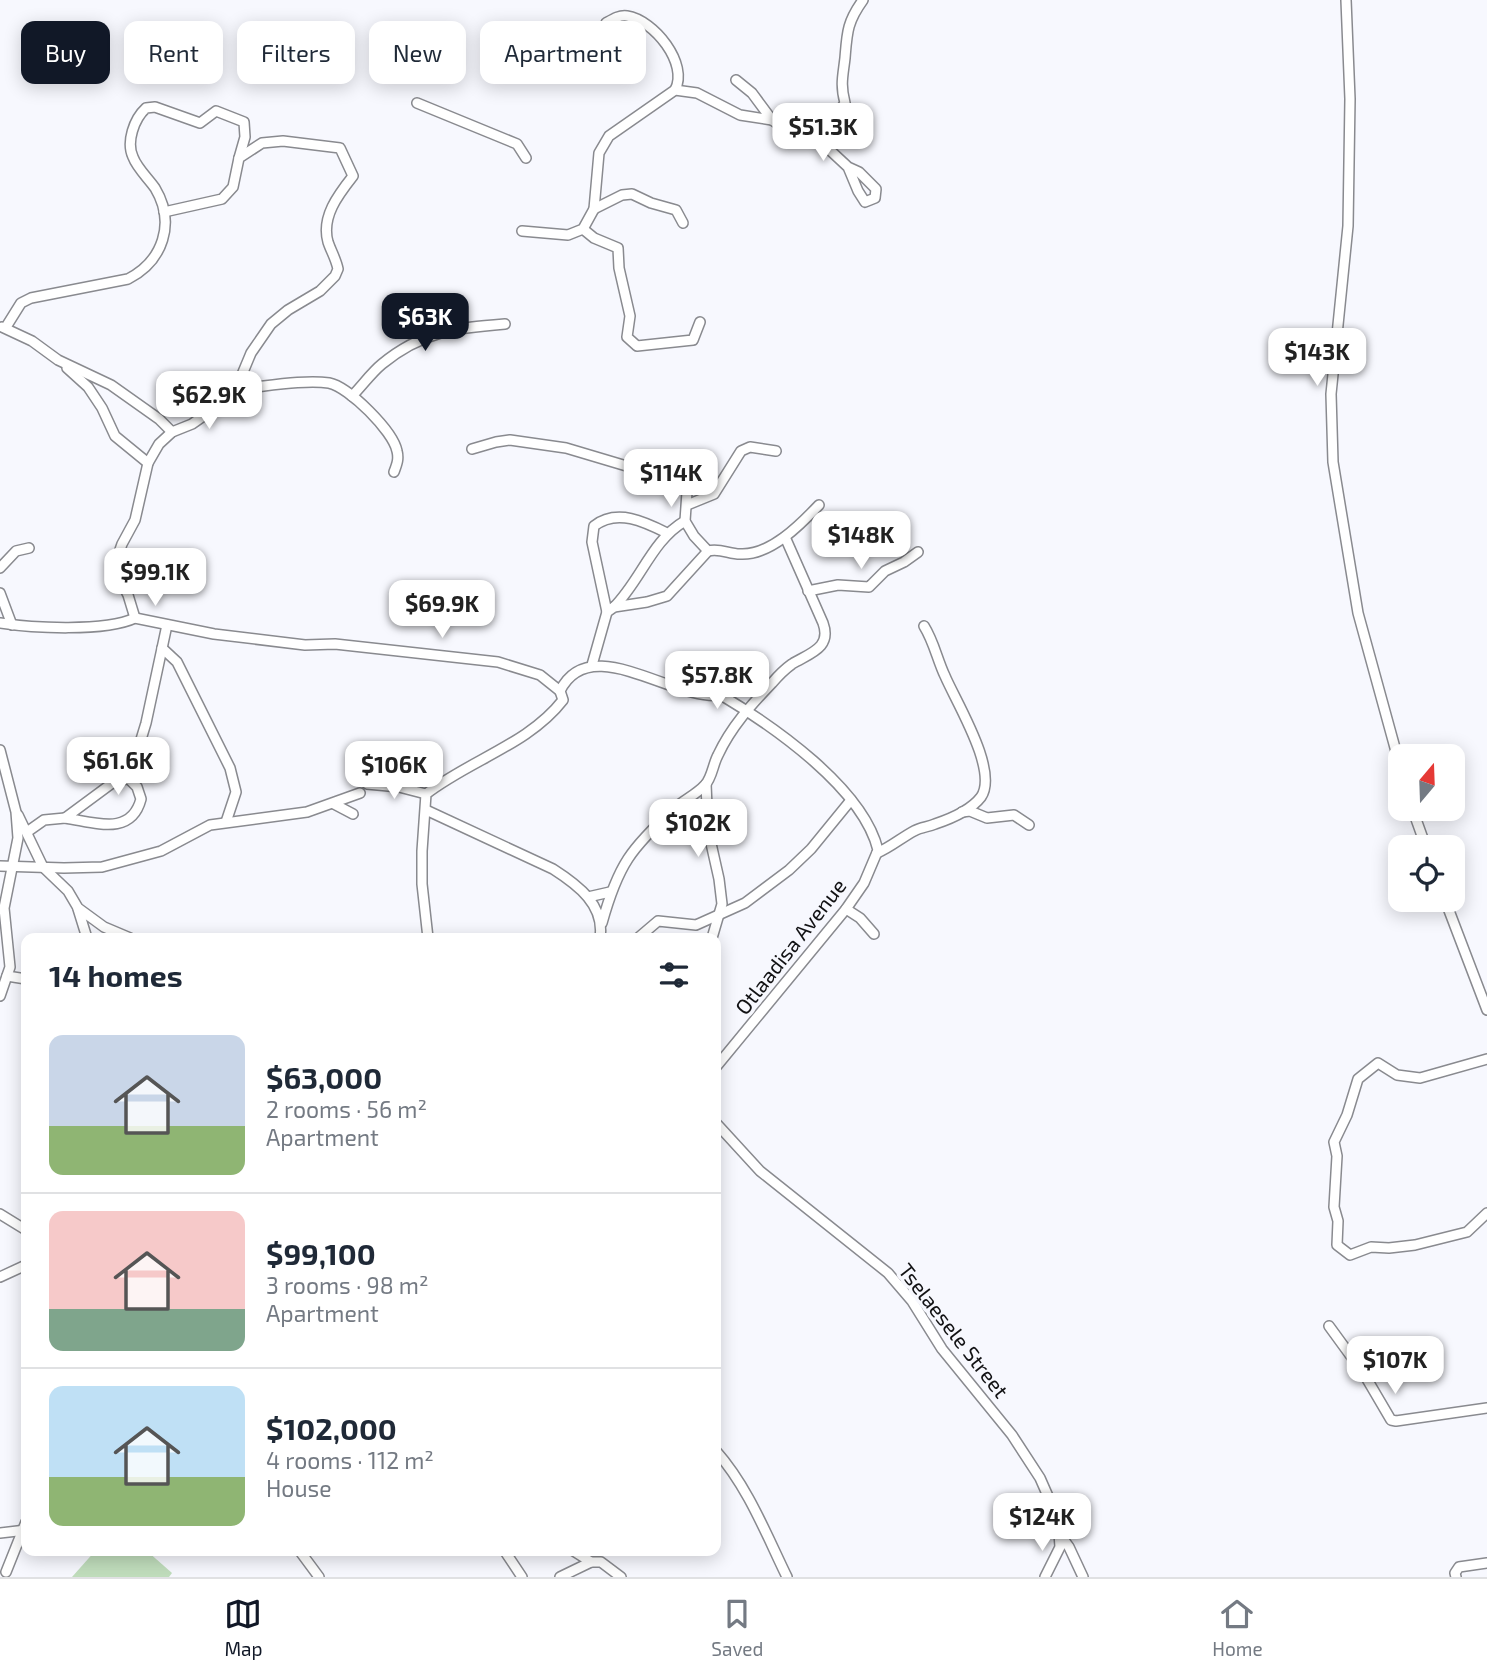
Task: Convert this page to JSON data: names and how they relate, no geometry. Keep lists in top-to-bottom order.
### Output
{
  "streets": {
    "street": ["Otlaadisa Avenue", "Tselaesele Street"]
  },
  "north": "top",
  "page": {
    "chip": [
      "Buy",
      "Rent",
      "Filters",
      "New",
      "Apartment"
    ],
    "price": [
      "$51.3K",
      "$63K",
      "$143K",
      "$62.9K",
      "$114K",
      "$148K",
      "$99.1K",
      "$69.9K",
      "$57.8K",
      "$61.6K",
      "$106K",
      "$102K",
      "$107K",
      "$124K"
    ],
    "heading": "14 homes",
    "list": [
      {
        "name": "$63,000",
        "note": "2 rooms · 56 m² · Apartment"
      },
      {
        "name": "$99,100",
        "note": "3 rooms · 98 m² · Apartment"
      },
      {
        "name": "$102,000",
        "note": "4 rooms · 112 m² · House"
      }
    ],
    "tabs": ["Map", "Saved", "Home"]
  }
}
